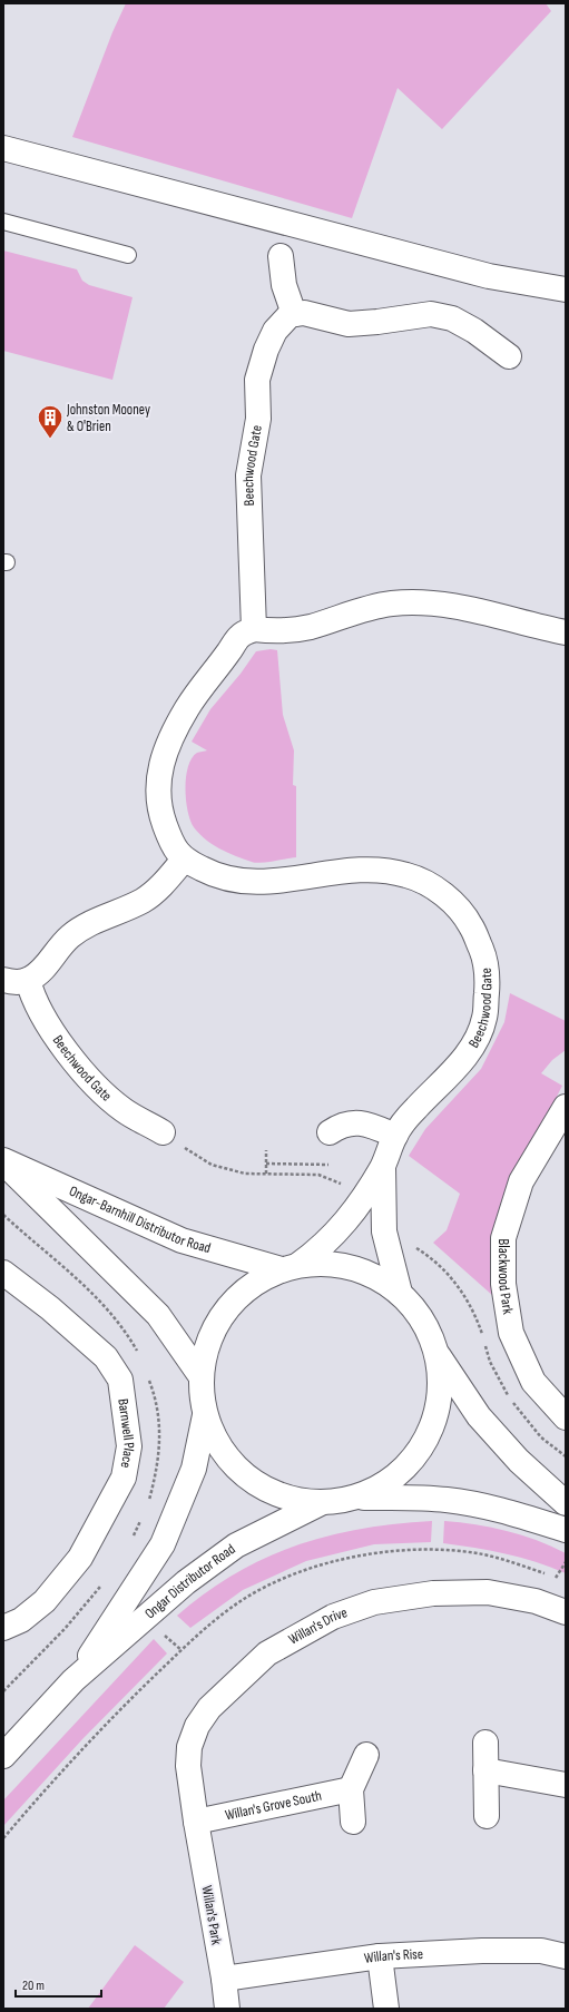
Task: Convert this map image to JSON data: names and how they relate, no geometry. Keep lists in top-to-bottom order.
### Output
{
  "streets": {
    "street": [
      "Beechwood Gate",
      "Ongar-Barnhill Distributor Road",
      "Blackwood Park",
      "Barnwell Place",
      "Ongar Distributor Road",
      "Willan's Drive",
      "Willan's Grove South",
      "Willan's Park",
      "Willan's Rise"
    ]
  },
  "crossings": [
    ["Beechwood Gate", "Ongar-Barnhill Distributor Road"],
    ["Willan's Drive", "Willan's Grove South"],
    ["Willan's Drive", "Willan's Park"],
    ["Willan's Grove South", "Willan's Park"],
    ["Willan's Park", "Willan's Rise"]
  ],
  "places": {
    "building": ["Johnston Mooney & O'Brien"]
  },
  "scale_bar": "20 m"
}
